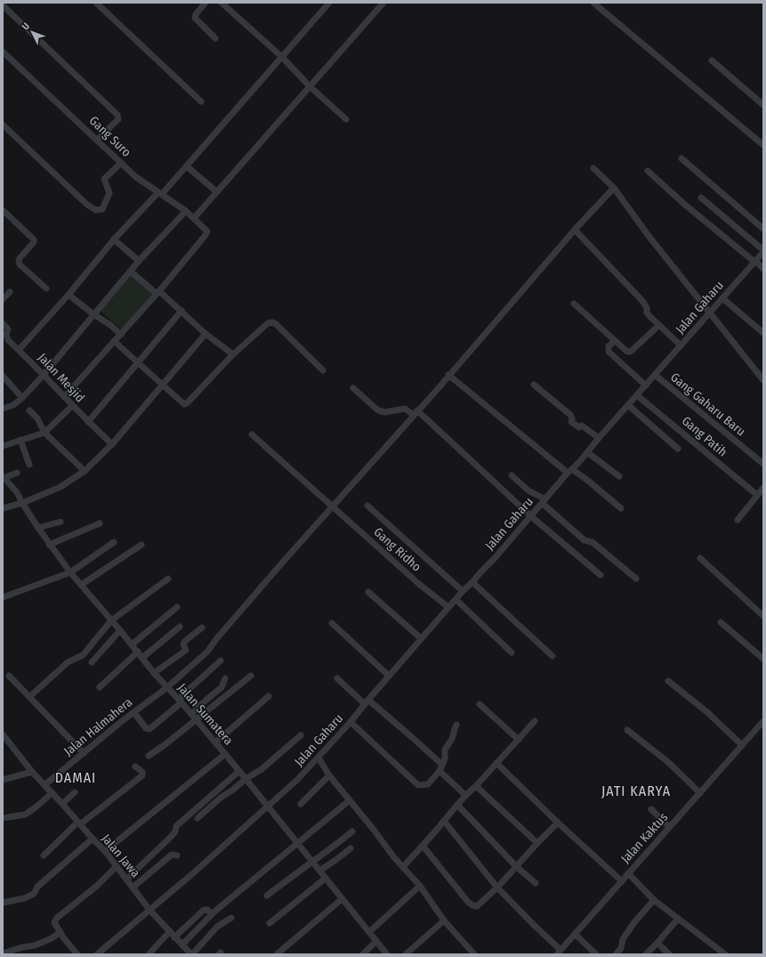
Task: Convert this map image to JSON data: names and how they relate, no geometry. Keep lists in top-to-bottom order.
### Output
{
  "streets": {
    "street": [
      "Gang Suro",
      "Jalan Gaharu",
      "Jalan Mesjid",
      "Gang Gaharu Baru",
      "Gang Patih",
      "Gang Ridho",
      "Jalan Sumatera",
      "Jalan Halmahera",
      "Jalan Kaktus",
      "Jalan Jawa"
    ]
  },
  "crossings": [
    ["Jalan Gaharu", "Gang Gaharu Baru"],
    ["Jalan Gaharu", "Gang Patih"],
    ["Jalan Gaharu", "Gang Ridho"],
    ["Jalan Gaharu", "Jalan Sumatera"],
    ["Jalan Gaharu", "Jalan Jawa"],
    ["Gang Ridho", "Jalan Halmahera"],
    ["Jalan Sumatera", "Jalan Halmahera"],
    ["Jalan Halmahera", "Jalan Jawa"]
  ],
  "districts": ["DAMAI", "JATI KARYA"],
  "north": "top left"
}
